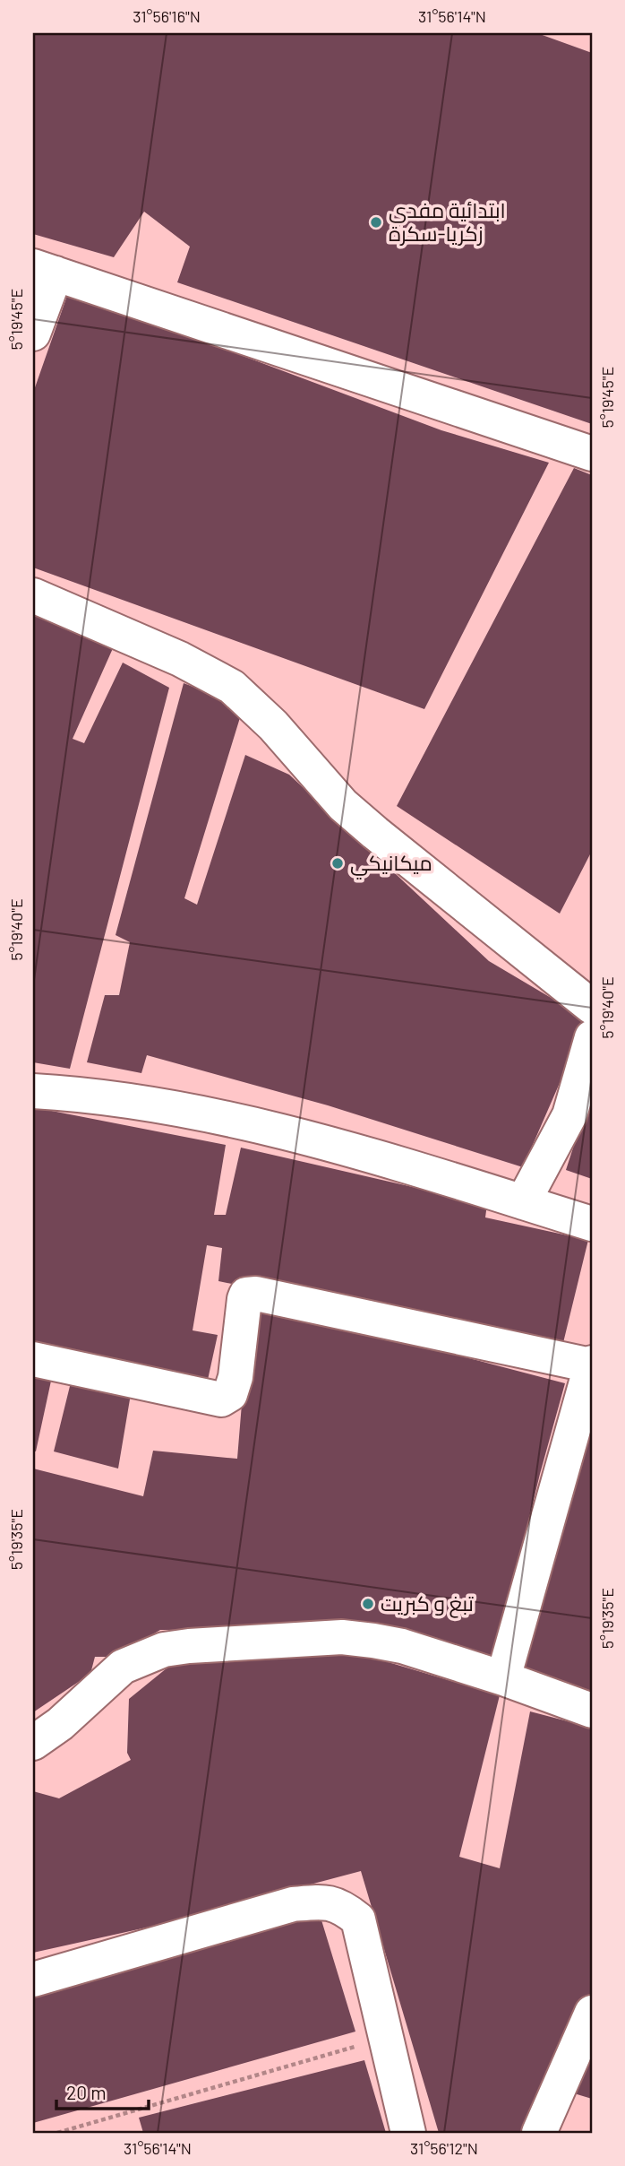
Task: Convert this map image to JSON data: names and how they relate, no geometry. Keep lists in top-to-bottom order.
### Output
{
  "places": ["ابتدائية مفدي زكريا-سكرة", "ميكانيكي", "تبغ و كبريت"],
  "scale_bar": "20 m",
  "coordinates": [
    "31°56'16\"N",
    "31°56'14\"N",
    "5°19'45\"E",
    "5°19'40\"E",
    "5°19'35\"E",
    "31°56'12\"N"
  ]
}
